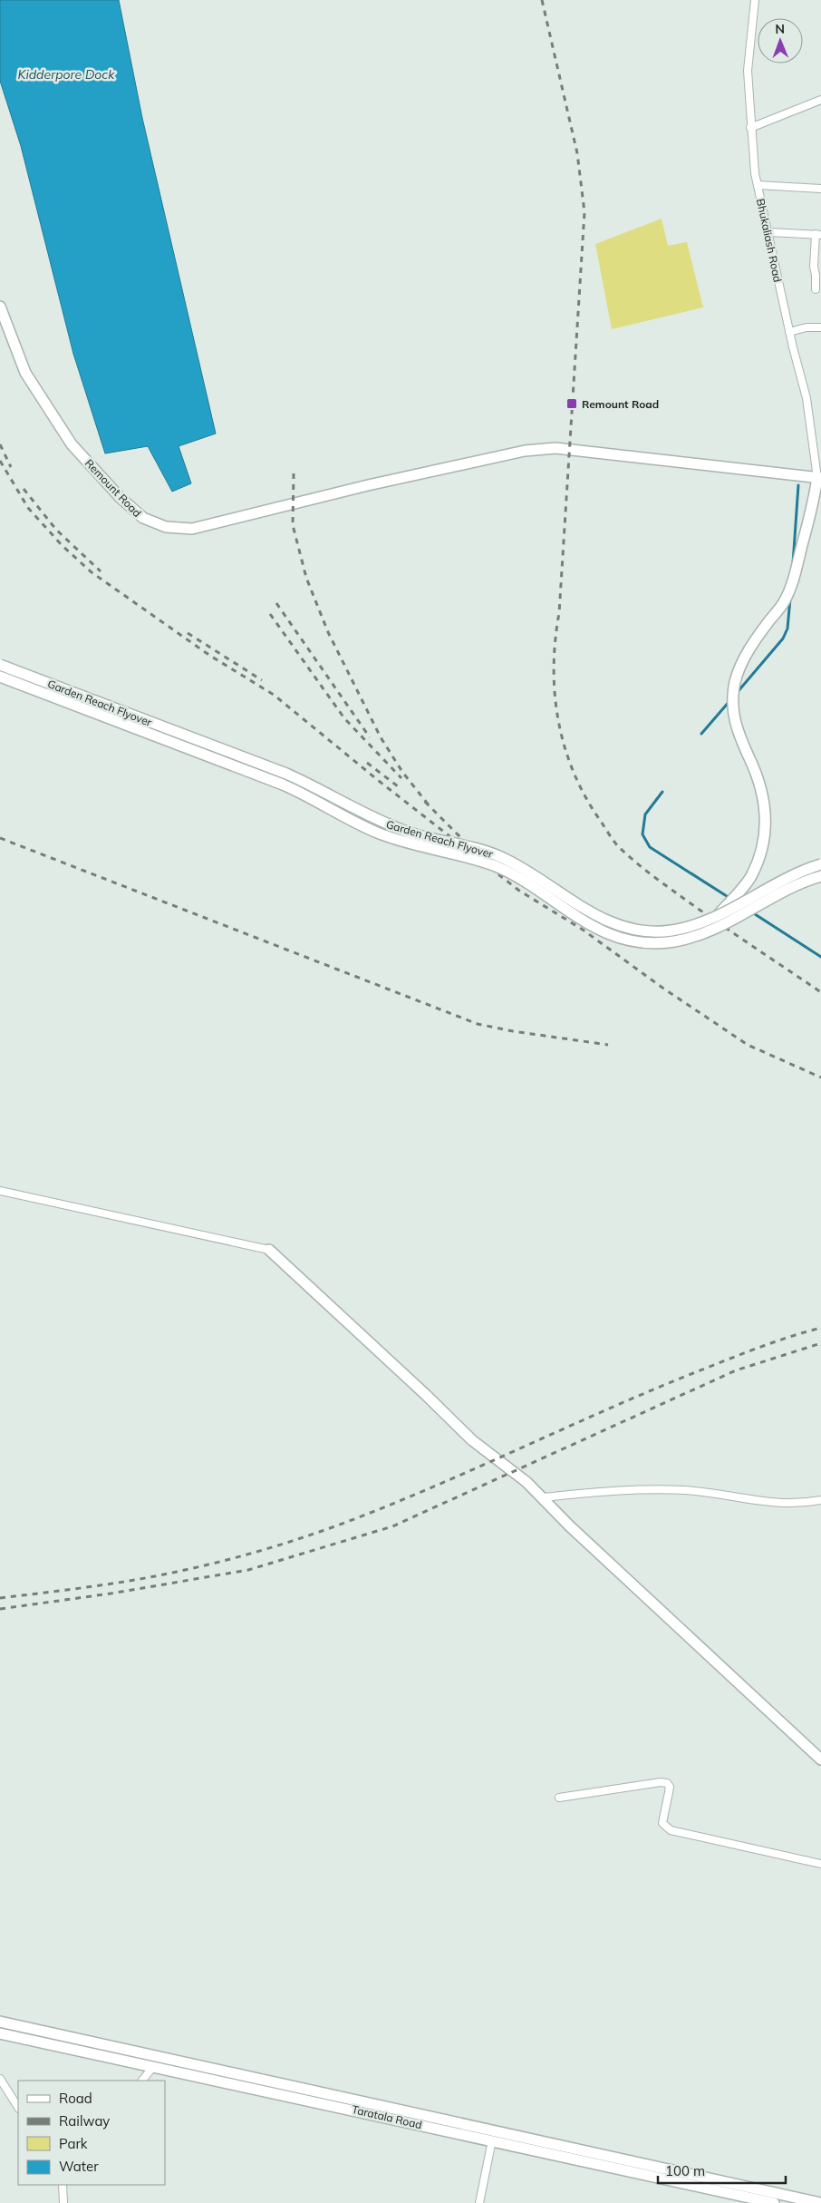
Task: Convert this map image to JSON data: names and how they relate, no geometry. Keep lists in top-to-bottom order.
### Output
{
  "streets": {
    "main road": ["Remount Road", "Garden Reach Flyover", "Taratala Road"],
    "street": ["Bhukaliash Road"]
  },
  "crossings": [
    ["Bhukaliash Road", "Remount Road"]
  ],
  "water": ["Kidderpore Dock"],
  "places": {
    "transit": ["Remount Road"]
  },
  "legend": [
    "Road",
    "Railway",
    "Park",
    "Water"
  ],
  "scale_bar": "100 m",
  "north": "top"
}
